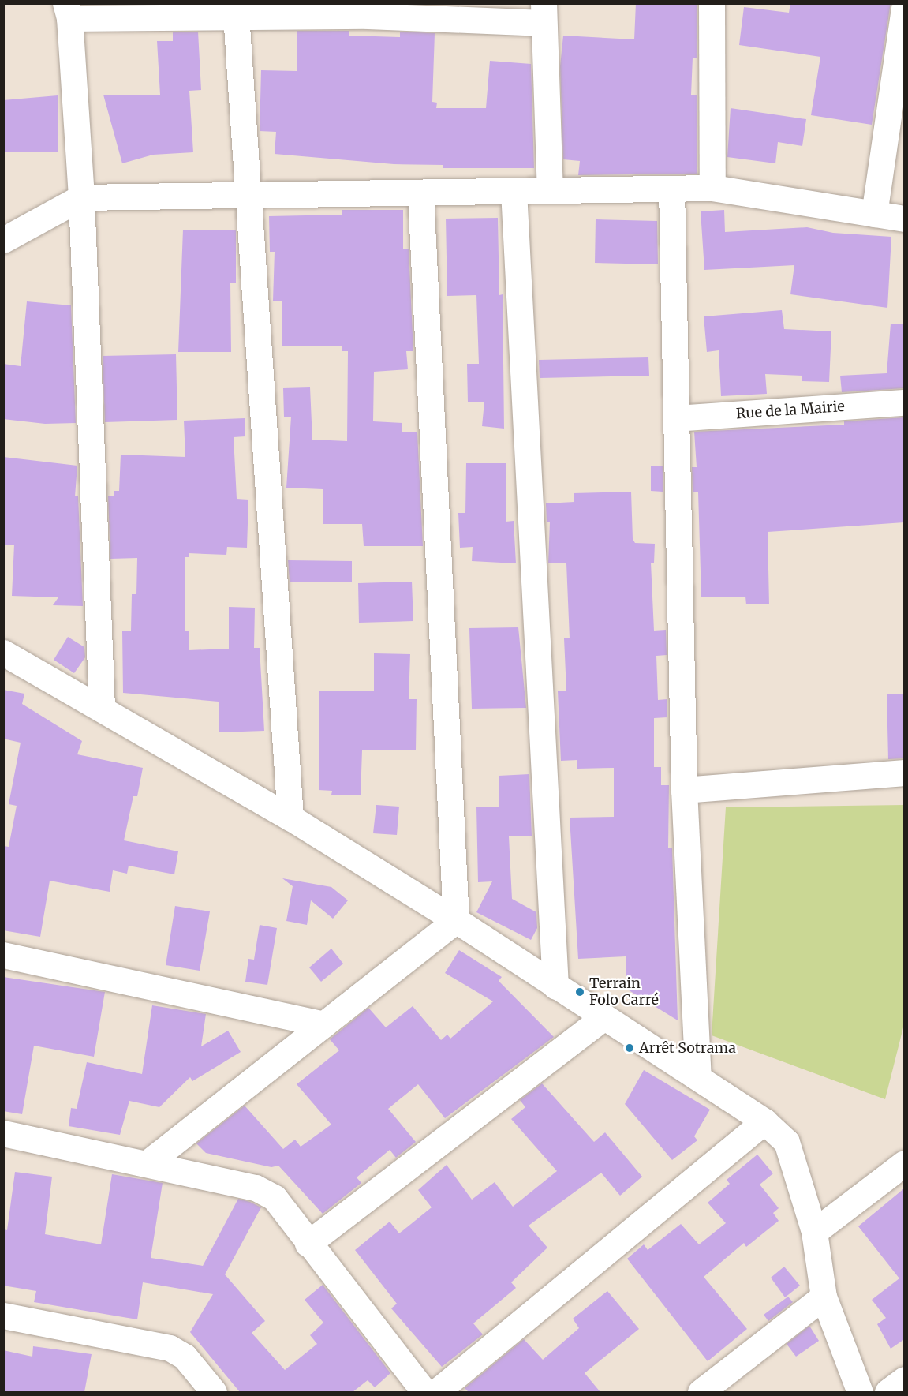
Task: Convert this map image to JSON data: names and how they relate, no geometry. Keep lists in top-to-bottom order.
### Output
{
  "streets": {
    "street": ["Rue de la Mairie"]
  },
  "places": ["Terrain Folo Carré", "Arrêt Sotrama"]
}
